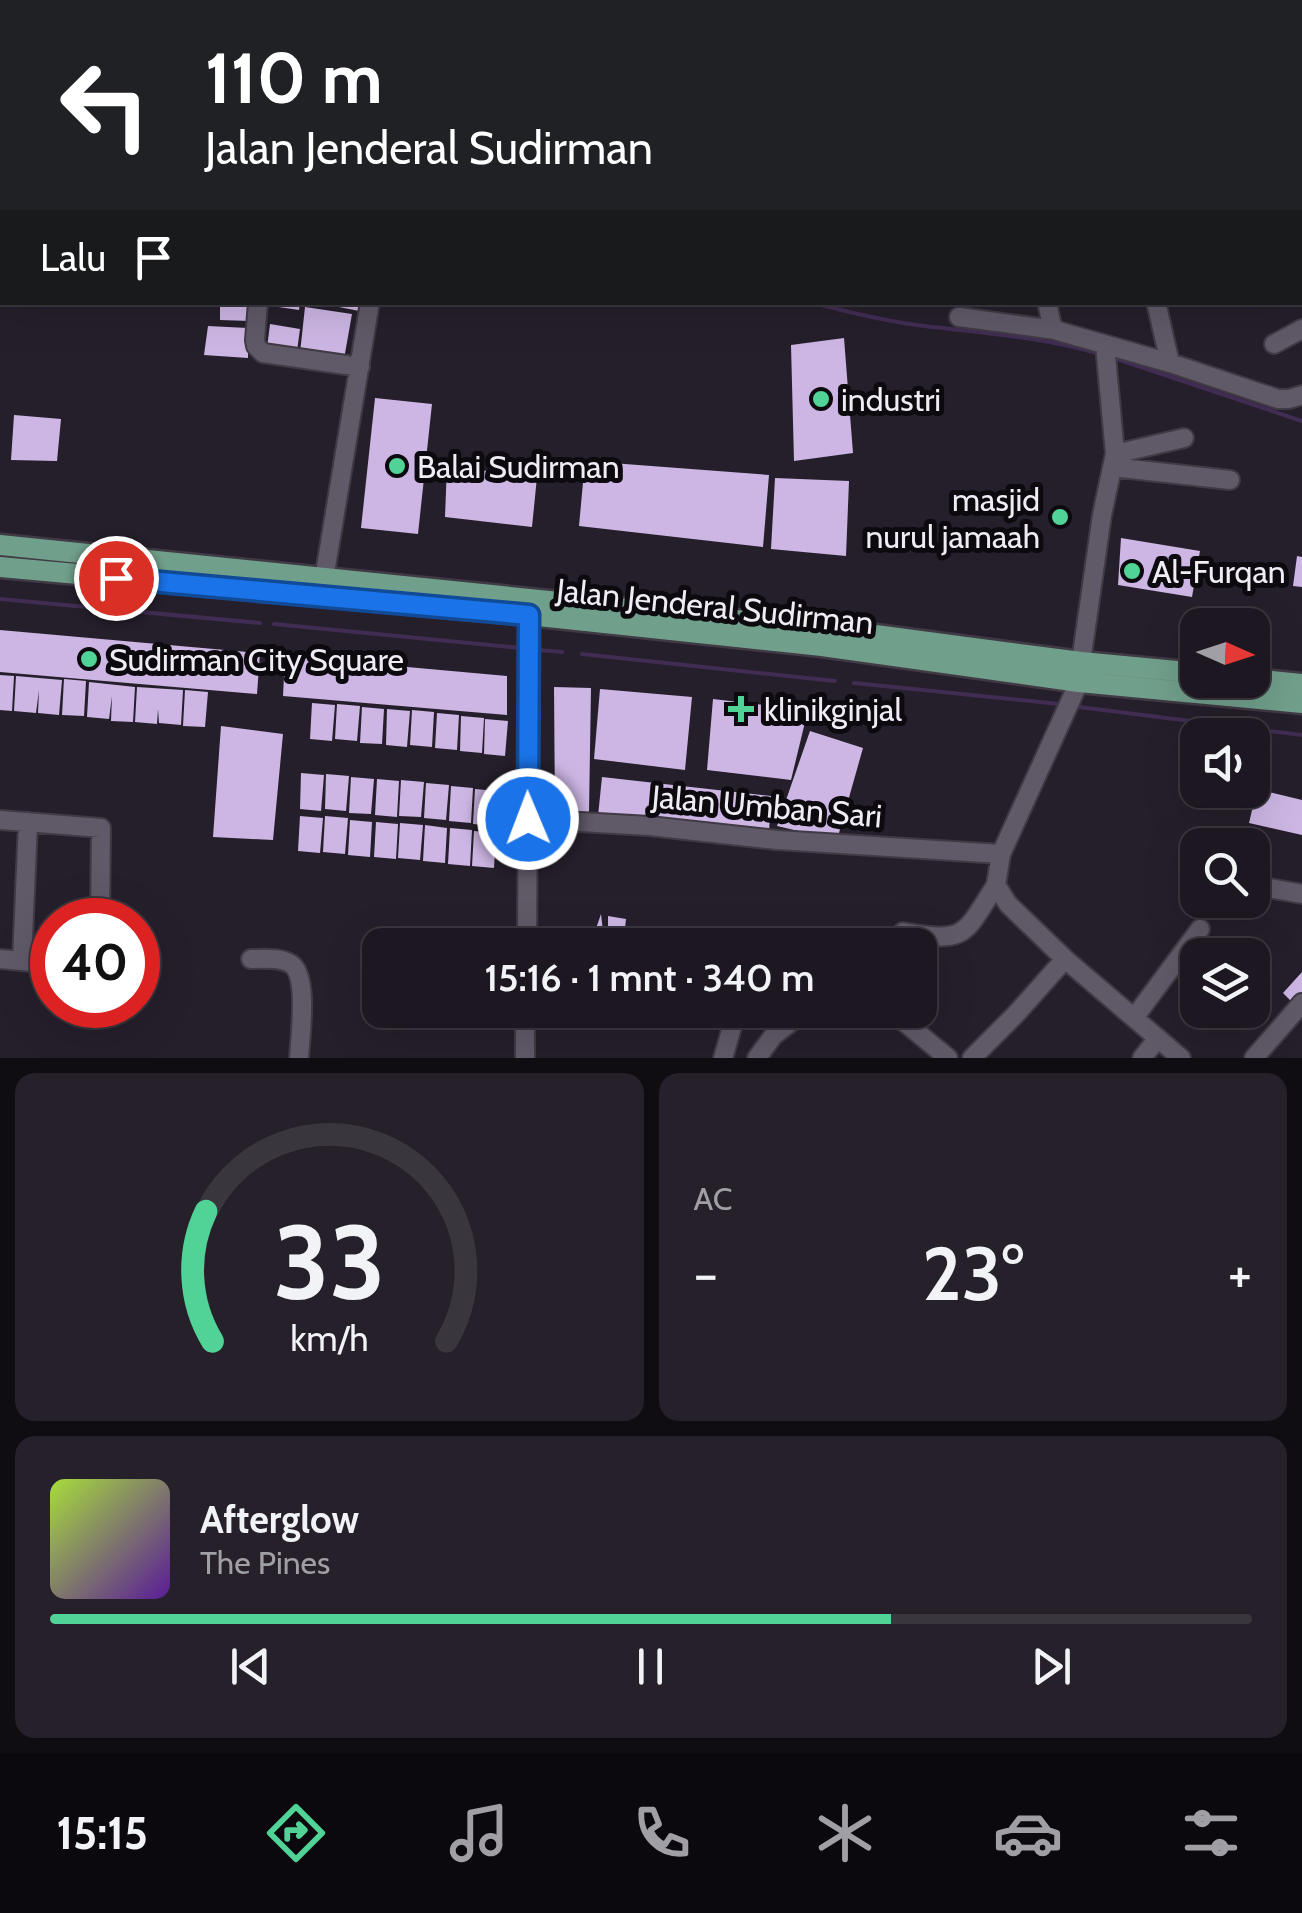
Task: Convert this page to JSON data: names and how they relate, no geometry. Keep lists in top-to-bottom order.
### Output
{
  "streets": {
    "main road": ["Jalan Jenderal Sudirman"],
    "street": ["Jalan Umban Sari"]
  },
  "places": {
    "other": [
      "industri",
      "Balai Sudirman",
      "masjid nurul jamaah",
      "Al-Furqan",
      "Sudirman City Square"
    ],
    "health": ["klinikginjal"]
  },
  "north": "right",
  "page": {
    "turn": ["110 m", "Jalan Jenderal Sudirman"],
    "then": "Lalu",
    "limit": "40",
    "trip": "15:16 · 1 mnt · 340 m",
    "tile": "AC",
    "heat": ["−", "23°", "+"],
    "song": ["Afterglow", "The Pines"],
    "tabs": "15:15",
    "gauge": ["33", "km/h"]
  }
}
